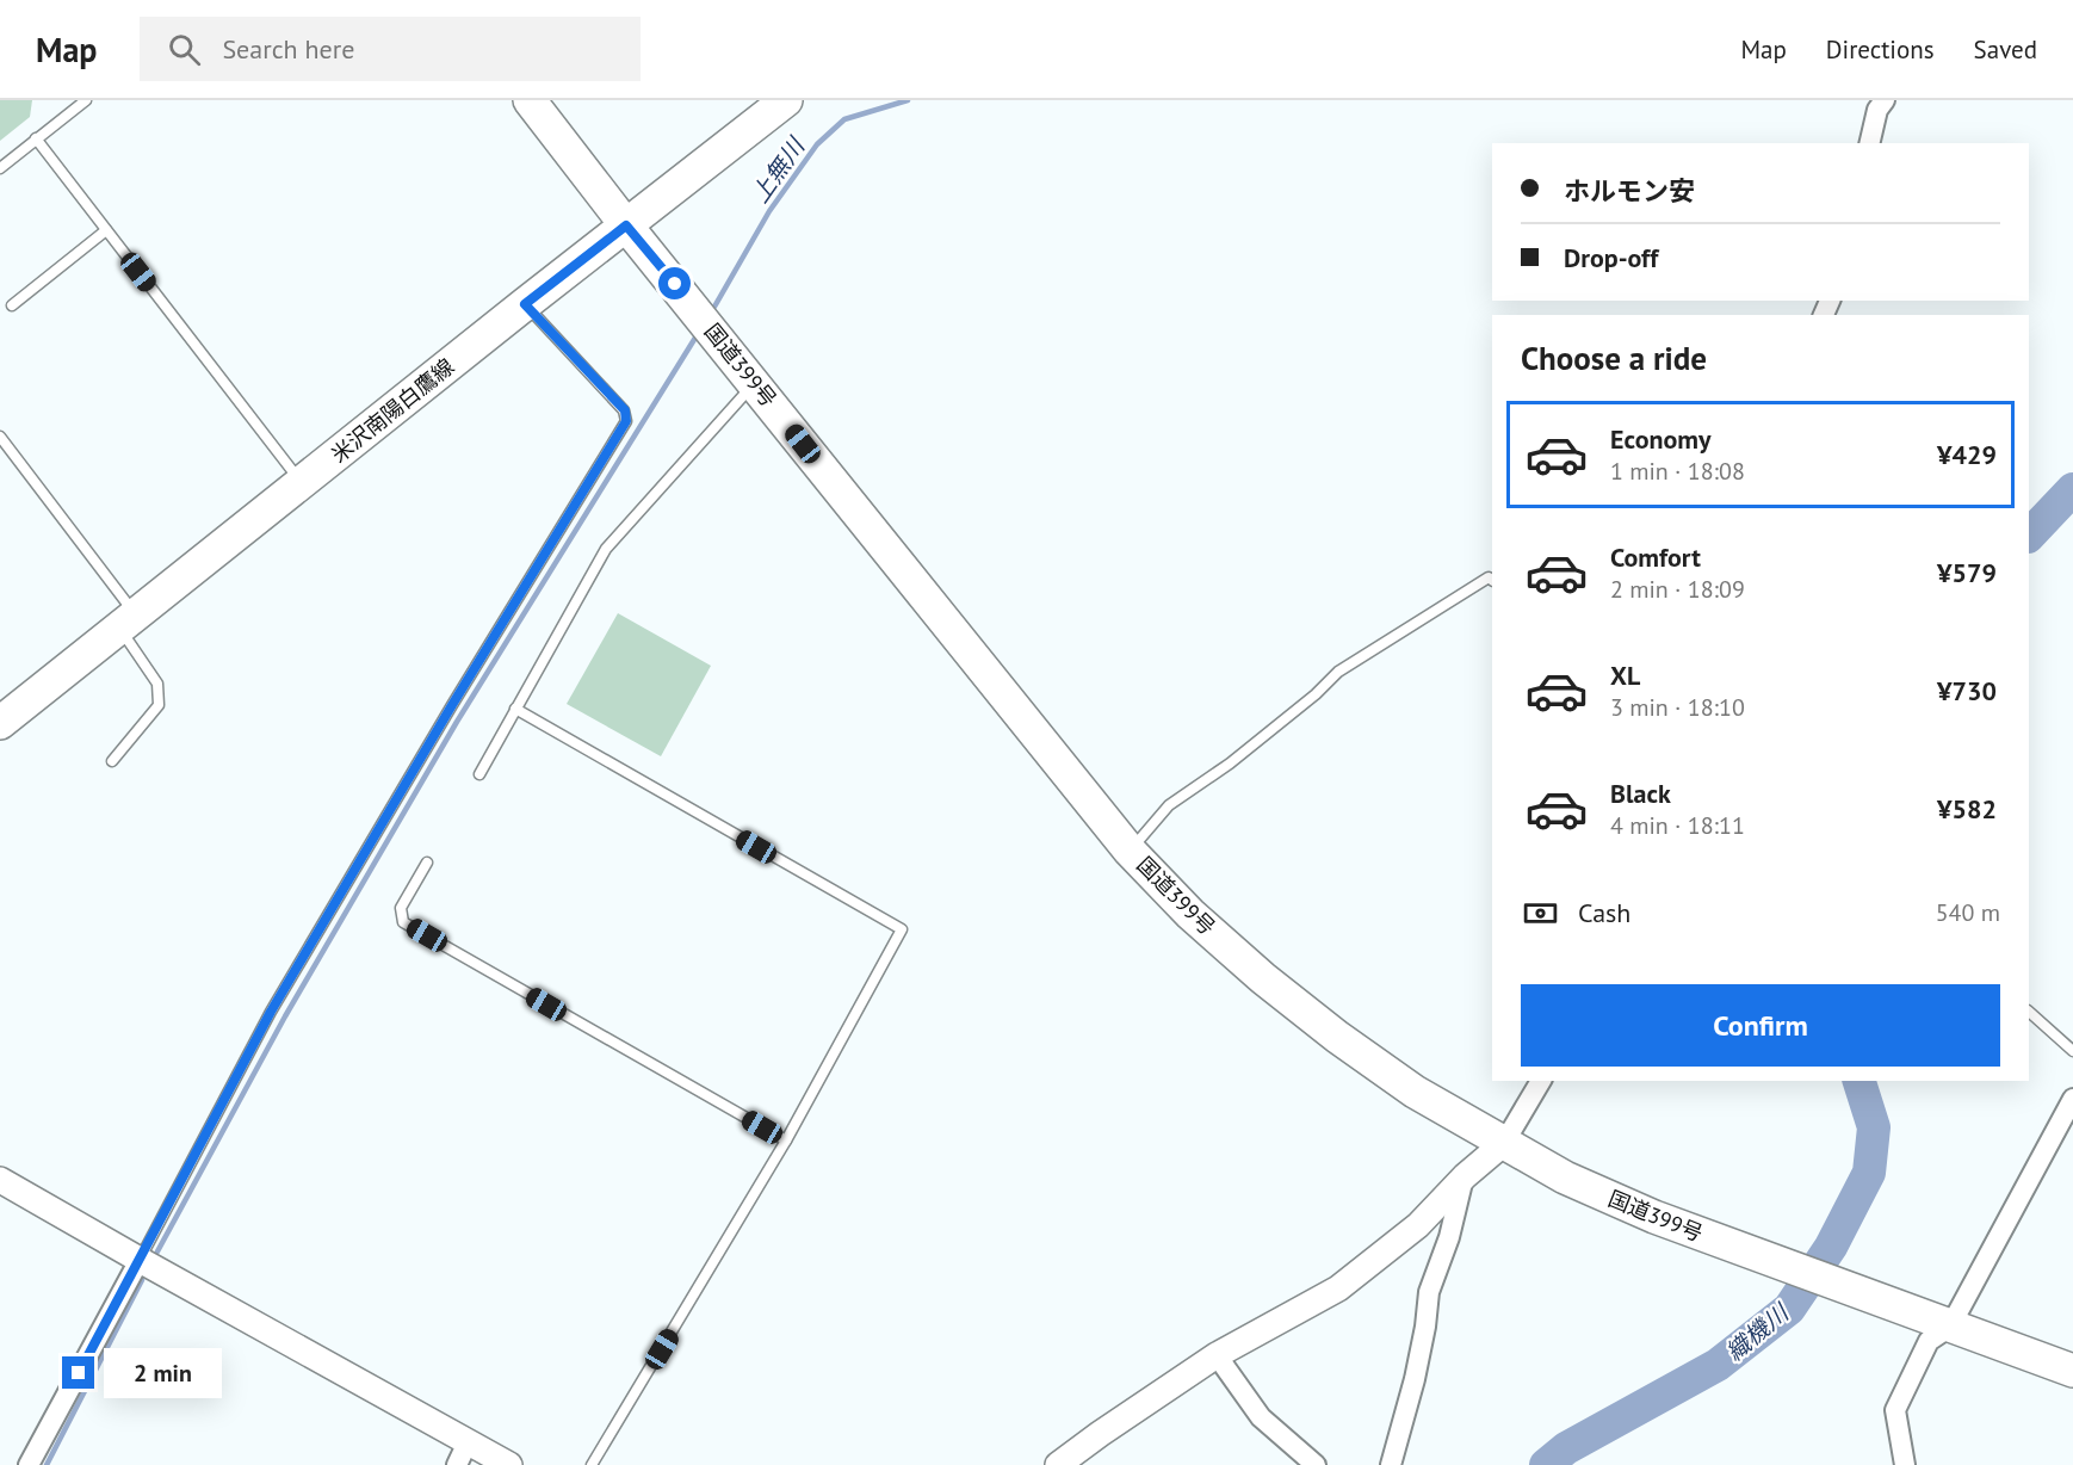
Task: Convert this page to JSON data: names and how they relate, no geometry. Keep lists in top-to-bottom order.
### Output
{
  "streets": {
    "main road": ["国道399号", "米沢南陽白鷹線"]
  },
  "crossings": [
    ["国道399号", "米沢南陽白鷹線"]
  ],
  "water": ["上無川", "織機川"],
  "page": {
    "header": "Map",
    "search": "Search here",
    "nav": ["Map", "Directions", "Saved"],
    "banner": ["ホルモン安", "Drop-off"],
    "heading": "Choose a ride",
    "list": [
      {
        "name": "Economy",
        "note": "1 min · 18:08",
        "value": "¥429"
      },
      {
        "name": "Comfort",
        "note": "2 min · 18:09",
        "value": "¥579"
      },
      {
        "name": "XL",
        "note": "3 min · 18:10",
        "value": "¥730"
      },
      {
        "name": "Black",
        "note": "4 min · 18:11",
        "value": "¥582"
      }
    ],
    "pay": ["Cash", "540 m"],
    "buttons": "Confirm",
    "bubble": "2 min"
  }
}
